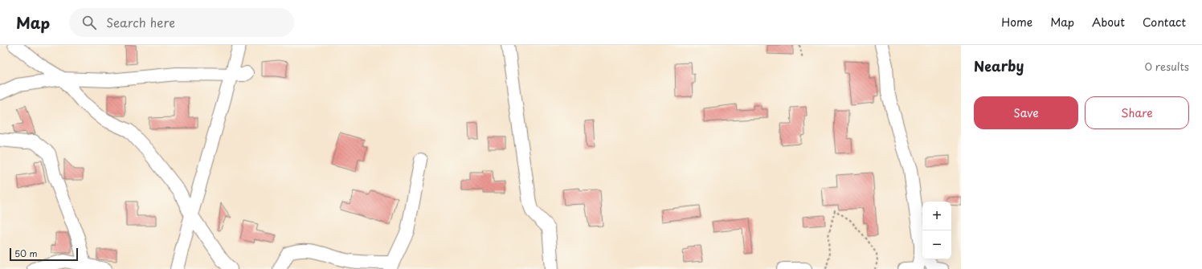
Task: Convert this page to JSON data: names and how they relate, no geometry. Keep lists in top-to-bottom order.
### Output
{
  "scale_bar": "50 m",
  "page": {
    "header": "Map",
    "search": "Search here",
    "nav": [
      "Home",
      "Map",
      "About",
      "Contact"
    ],
    "heading": ["Nearby", "0 results"],
    "buttons": ["Save", "Share"],
    "map_buttons": ["+", "−"],
    "scale": "50 m"
  }
}
